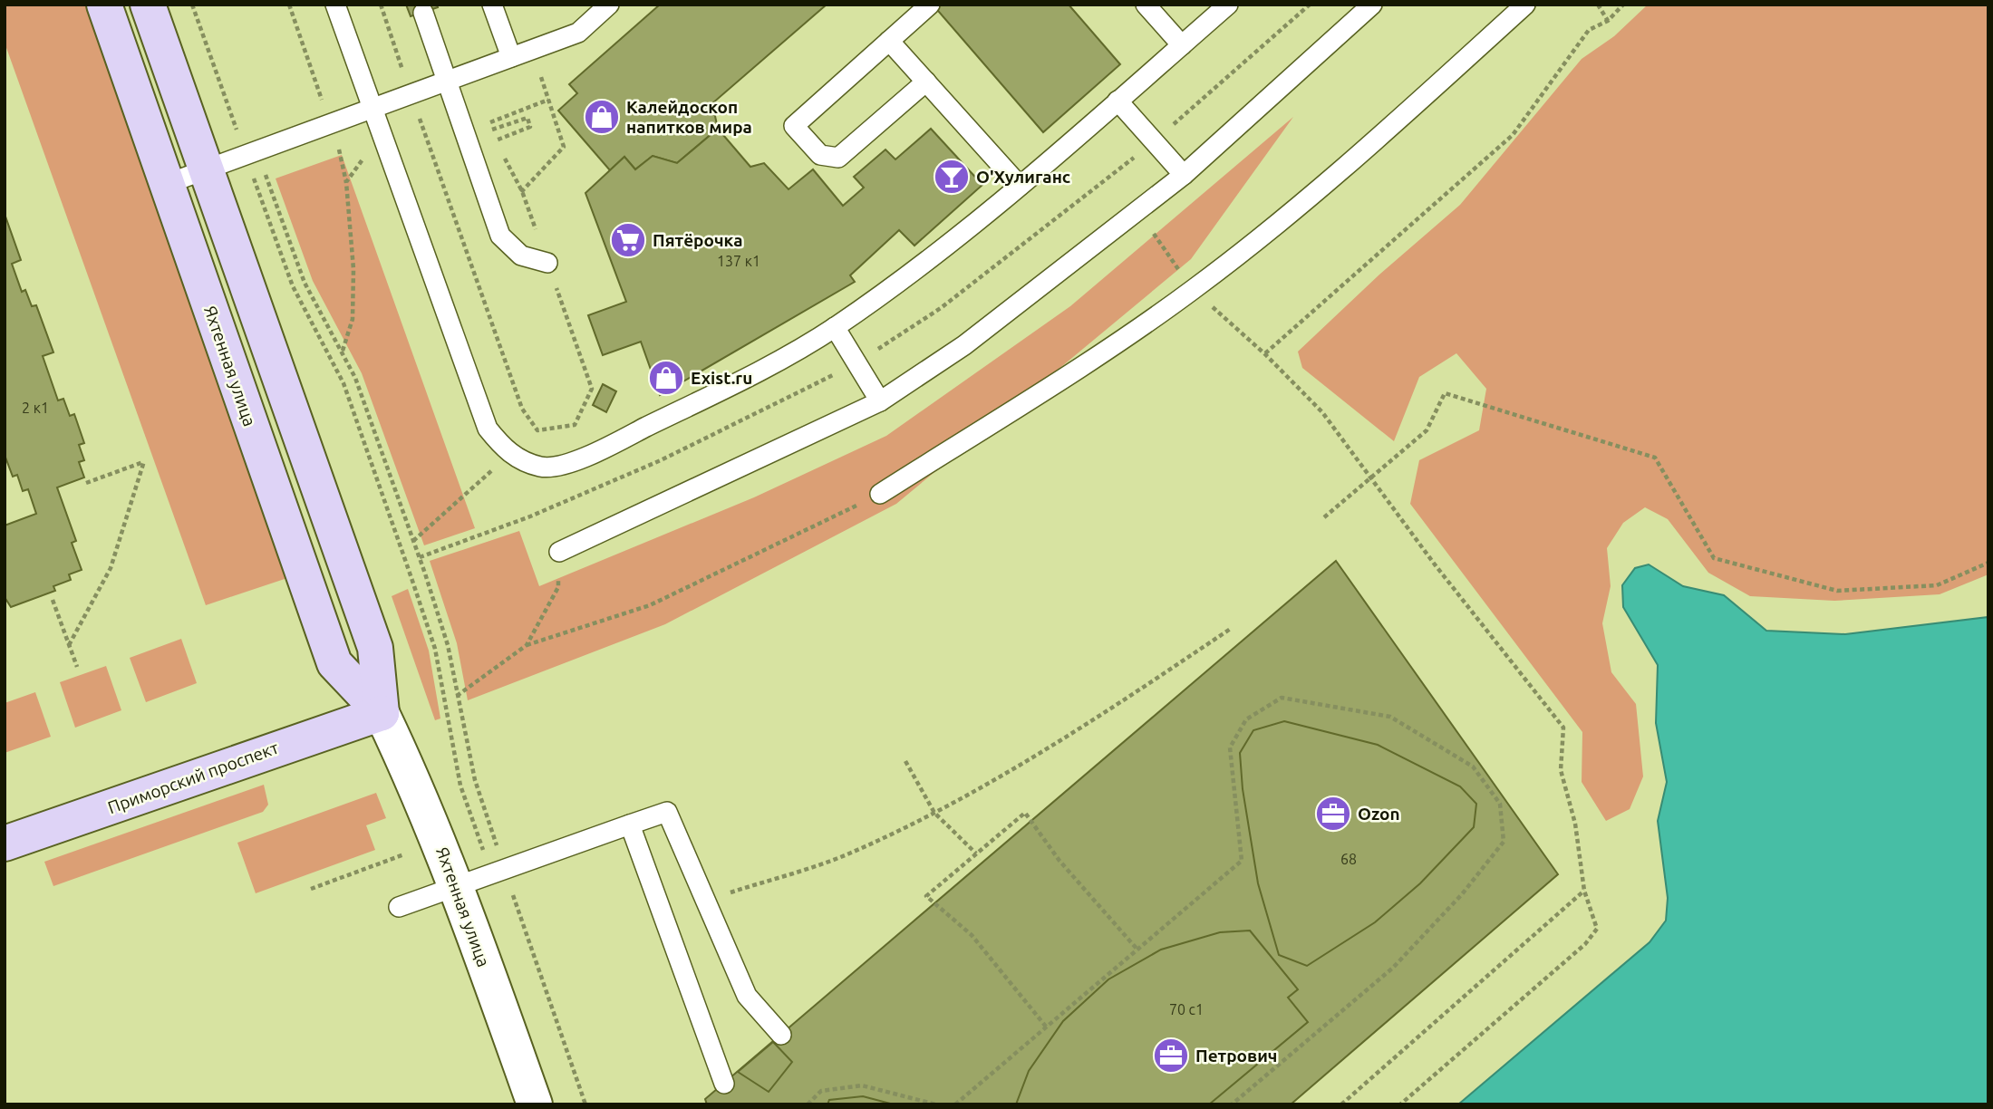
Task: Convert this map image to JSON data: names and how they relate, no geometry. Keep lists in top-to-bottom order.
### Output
{
  "streets": {
    "street": ["Яхтенная улица", "Приморский проспект"]
  },
  "crossings": [
    ["Яхтенная улица", "Приморский проспект"]
  ],
  "places": {
    "shop": ["Калейдоскоп напитков мира", "Exist.ru"],
    "bar": ["О'Хулиганс"],
    "supermarket": ["Пятёрочка"],
    "office": ["Ozon", "Петрович"]
  },
  "house_numbers": [
    "137 к1",
    "2 к1",
    "68",
    "70 с1"
  ]
}
